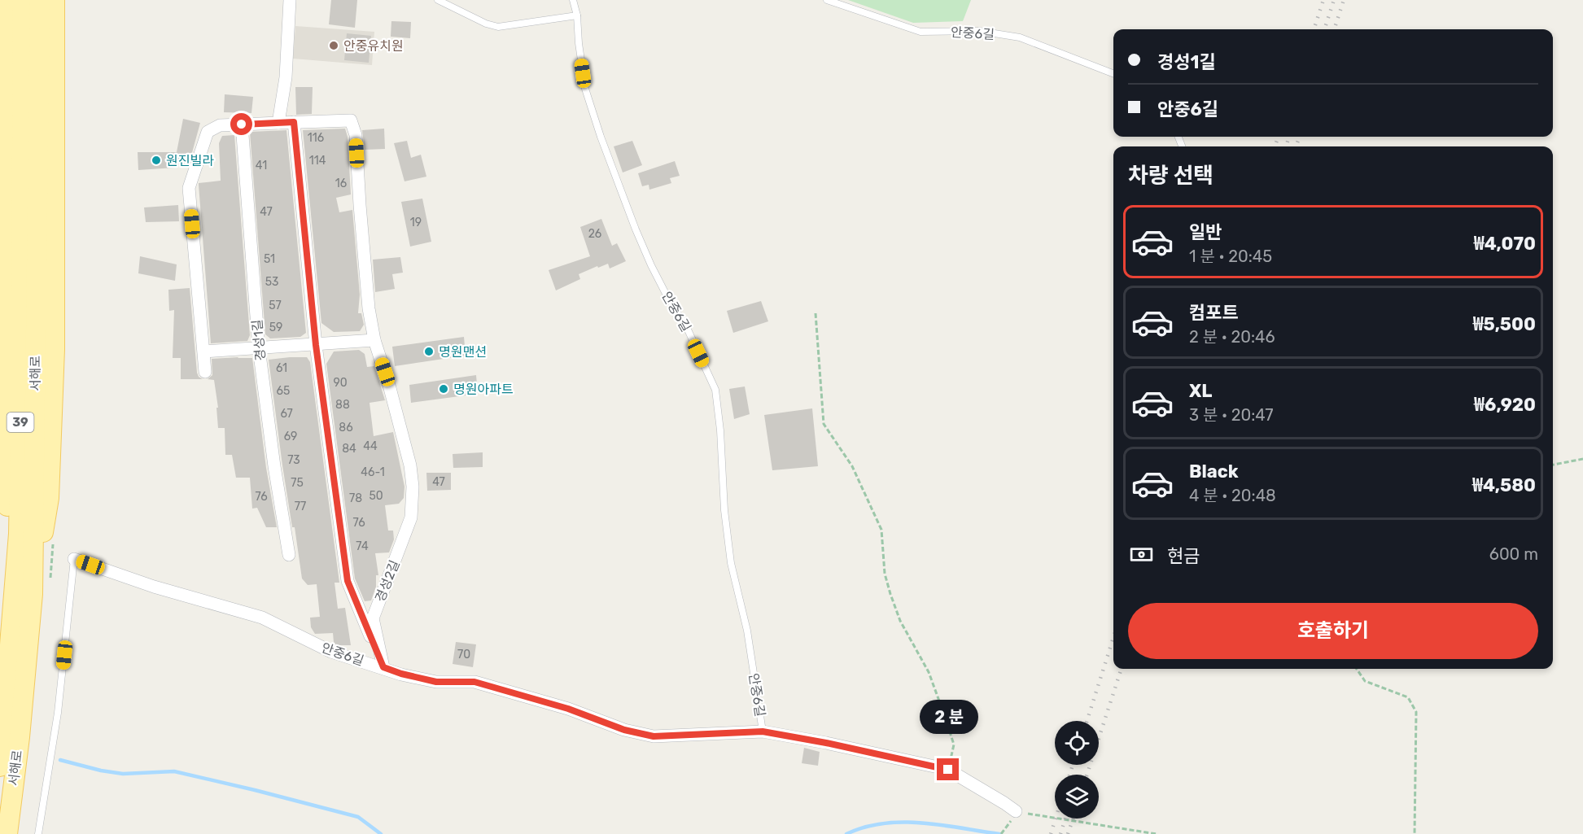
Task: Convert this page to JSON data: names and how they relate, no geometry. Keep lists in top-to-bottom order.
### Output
{
  "streets": {
    "main road": ["서해로", "39"],
    "street": ["안중6길", "경성1길", "경성2길"]
  },
  "crossings": [
    ["안중6길", "경성2길"]
  ],
  "places": [
    "안중유치원",
    "원진빌라",
    "명원맨션",
    "명원아파트"
  ],
  "house_numbers": [
    "116",
    "114",
    "41",
    "16",
    "47",
    "19",
    "26",
    "51",
    "53",
    "57",
    "59",
    "61",
    "90",
    "65",
    "88",
    "67",
    "86",
    "69",
    "44",
    "84",
    "73",
    "46-1",
    "47",
    "75",
    "50",
    "76",
    "78",
    "77",
    "76",
    "74",
    "70"
  ],
  "page": {
    "banner": ["경성1길", "안중6길"],
    "heading": "차량 선택",
    "list": [
      {
        "name": "일반",
        "note": "1 분 · 20:45",
        "value": "₩4,070"
      },
      {
        "name": "컴포트",
        "note": "2 분 · 20:46",
        "value": "₩5,500"
      },
      {
        "name": "XL",
        "note": "3 분 · 20:47",
        "value": "₩6,920"
      },
      {
        "name": "Black",
        "note": "4 분 · 20:48",
        "value": "₩4,580"
      }
    ],
    "pay": ["현금", "600 m"],
    "buttons": "호출하기",
    "bubble": "2 분"
  }
}
